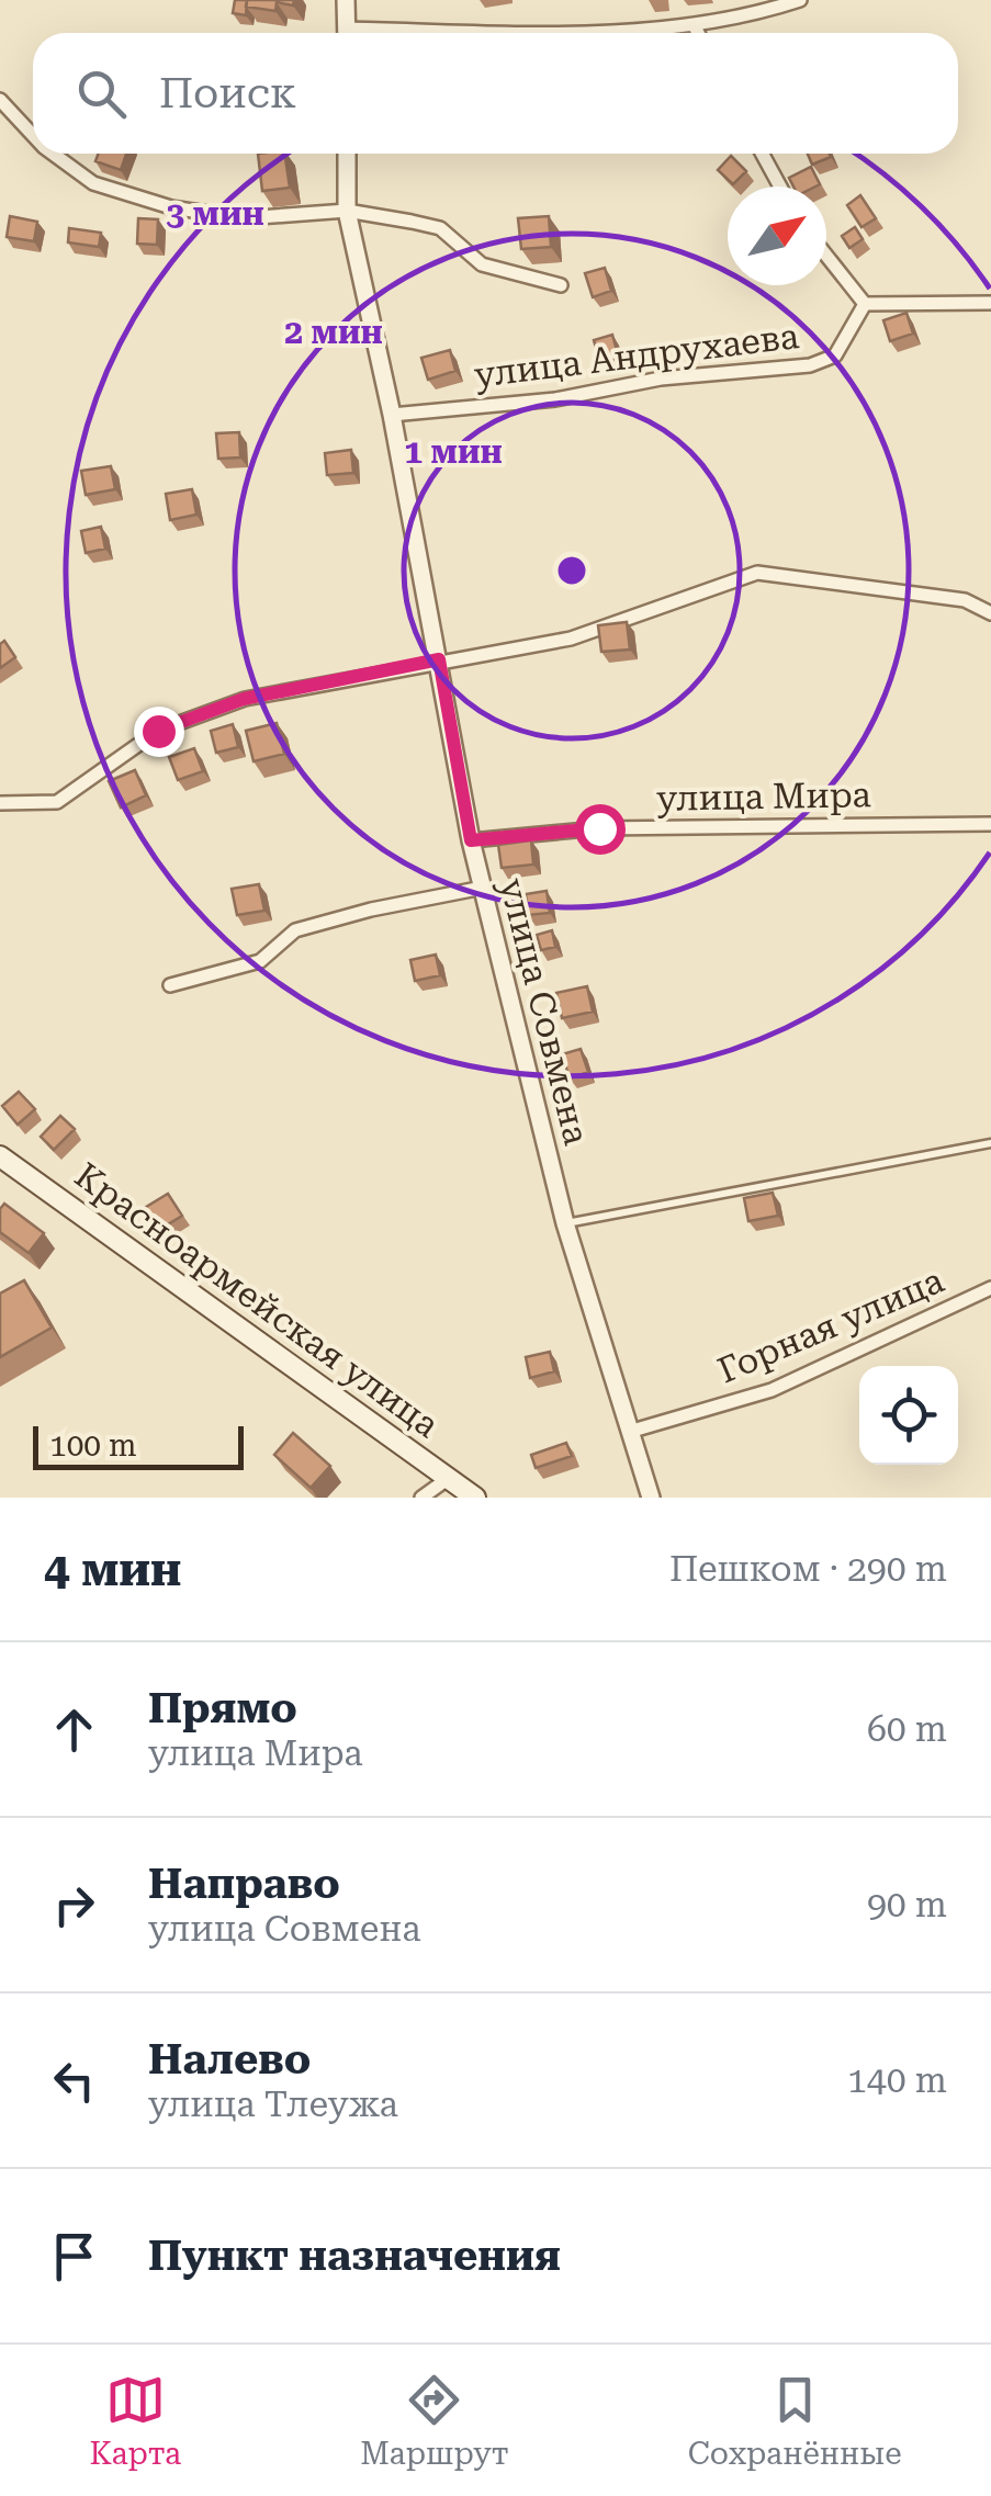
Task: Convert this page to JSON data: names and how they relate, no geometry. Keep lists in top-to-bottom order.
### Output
{
  "streets": {
    "main road": ["Красноармейская улица"],
    "street": [
      "улица Андрухаева",
      "улица Мира",
      "улица Совмена",
      "Горная улица"
    ]
  },
  "crossings": [
    ["улица Андрухаева", "улица Совмена"],
    ["улица Мира", "улица Совмена"],
    ["улица Совмена", "Горная улица"]
  ],
  "scale_bar": "100 m",
  "north": "top right",
  "page": {
    "search": "Поиск",
    "scale": "100 m",
    "heading": ["4 мин", "Пешком · 290 m"],
    "list": [
      ["Прямо", "улица Мира", "60 m"],
      ["Направо", "улица Совмена", "90 m"],
      ["Налево", "улица Тлеужа", "140 m"],
      "Пункт назначения"
    ],
    "nav": ["Карта", "Маршрут", "Сохранённые"]
  },
  "rings": ["3 мин", "2 мин", "1 мин"]
}
